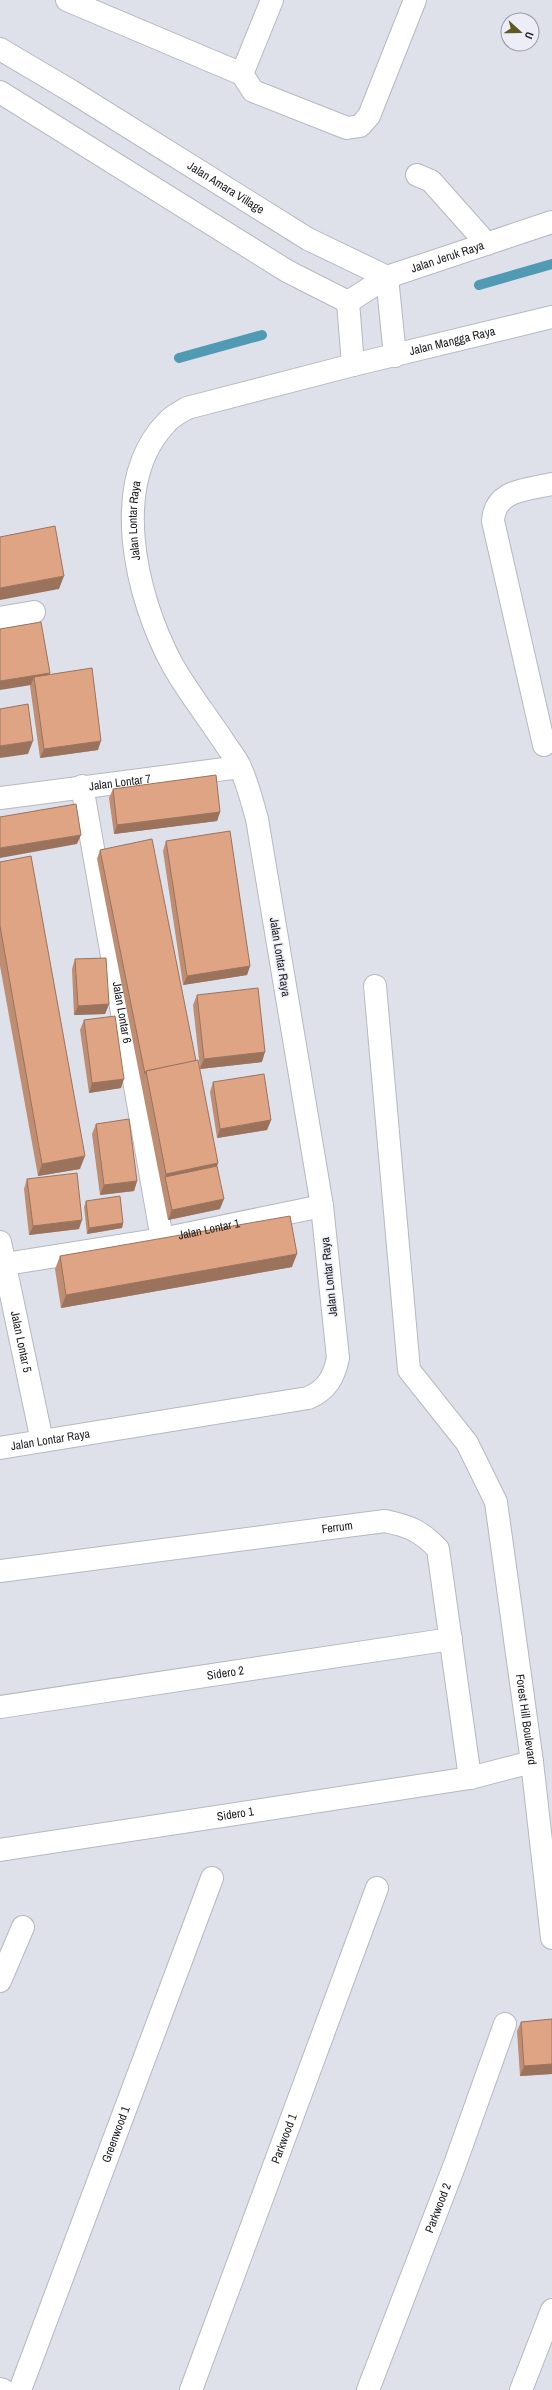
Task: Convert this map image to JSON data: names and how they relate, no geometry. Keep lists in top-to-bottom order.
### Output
{
  "streets": {
    "street": [
      "Jalan Amara Village",
      "Jalan Jeruk Raya",
      "Jalan Mangga Raya",
      "Jalan Lontar Raya",
      "Jalan Lontar 7",
      "Jalan Lontar 6",
      "Jalan Lontar 1",
      "Jalan Lontar 5",
      "Ferrum",
      "Sidero 2",
      "Forest Hill Boulevard",
      "Sidero 1",
      "Greenwood 1",
      "Parkwood 1",
      "Parkwood 2"
    ]
  },
  "crossings": [
    ["Jalan Amara Village", "Jalan Jeruk Raya"],
    ["Jalan Mangga Raya", "Jalan Lontar Raya"],
    ["Jalan Lontar Raya", "Jalan Lontar 7"],
    ["Jalan Lontar Raya", "Jalan Lontar 1"],
    ["Jalan Lontar Raya", "Jalan Lontar 5"],
    ["Jalan Lontar 7", "Jalan Lontar 6"],
    ["Jalan Lontar 6", "Jalan Lontar 1"],
    ["Jalan Lontar 1", "Jalan Lontar 5"],
    ["Ferrum", "Sidero 2"],
    ["Ferrum", "Sidero 1"],
    ["Forest Hill Boulevard", "Sidero 1"]
  ],
  "north": "right"
}
